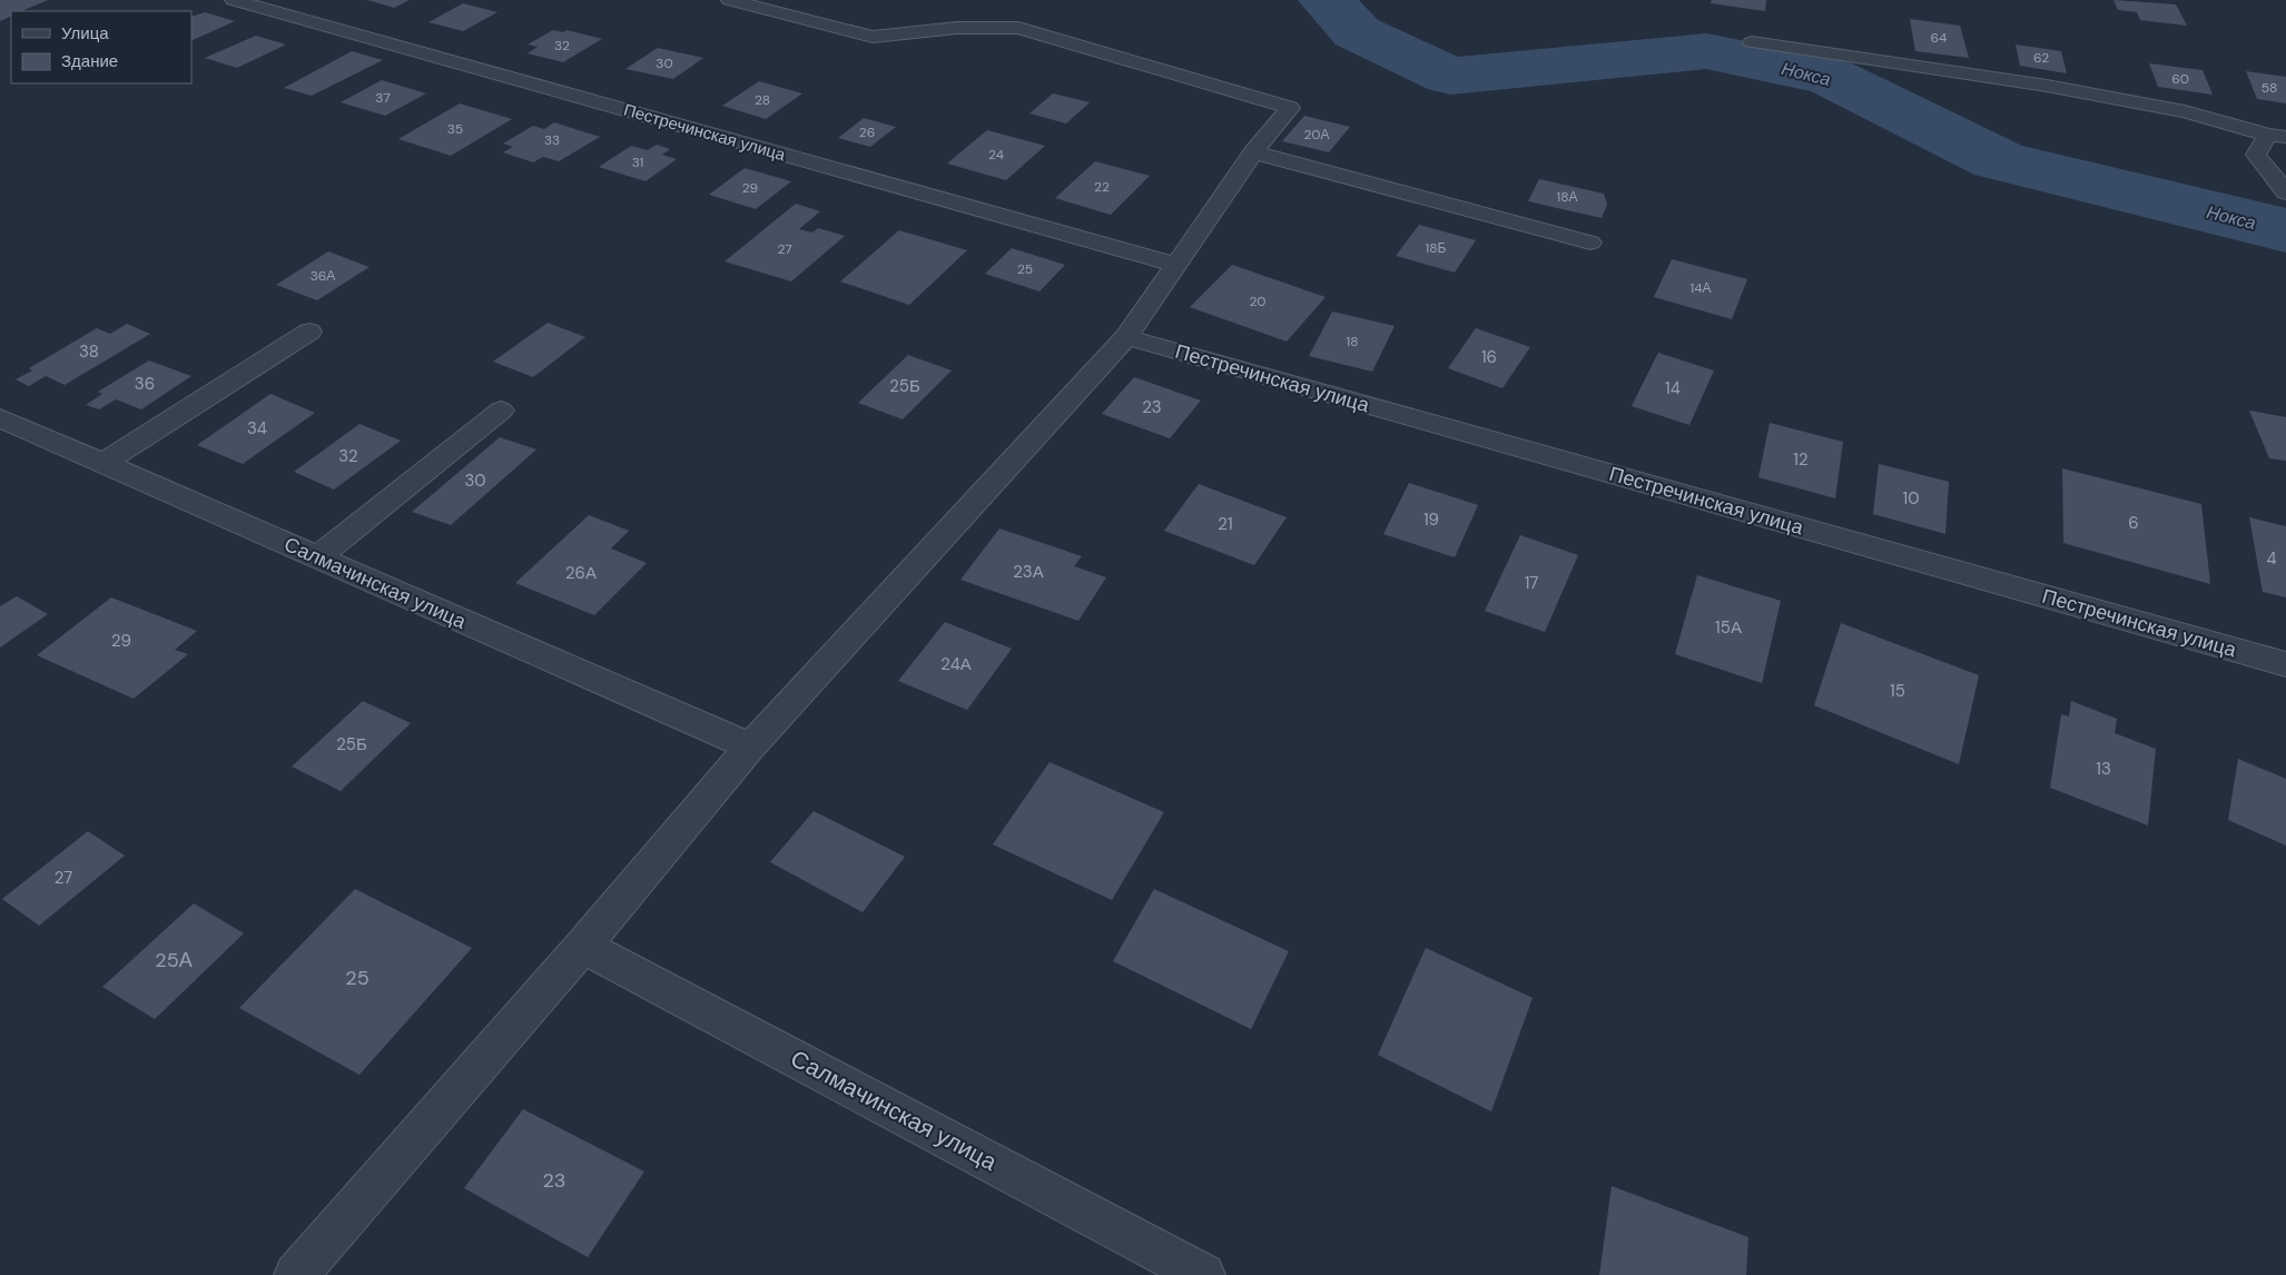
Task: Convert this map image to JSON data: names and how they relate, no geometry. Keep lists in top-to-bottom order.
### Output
{
  "streets": {
    "street": ["Пестречинская улица", "Салмачинская улица"]
  },
  "water": ["Нокса"],
  "house_numbers": [
    "64",
    "32",
    "62",
    "30",
    "60",
    "58",
    "37",
    "28",
    "35",
    "26",
    "20А",
    "33",
    "24",
    "31",
    "22",
    "29",
    "18А",
    "18Б",
    "27",
    "25",
    "36А",
    "14А",
    "20",
    "18",
    "38",
    "16",
    "36",
    "25Б",
    "14",
    "23",
    "34",
    "32",
    "12",
    "30",
    "10",
    "19",
    "6",
    "21",
    "4",
    "23А",
    "26А",
    "17",
    "15А",
    "29",
    "24А",
    "15",
    "25Б",
    "13",
    "27",
    "25А",
    "25",
    "23"
  ],
  "legend": ["Улица", "Здание"]
}
